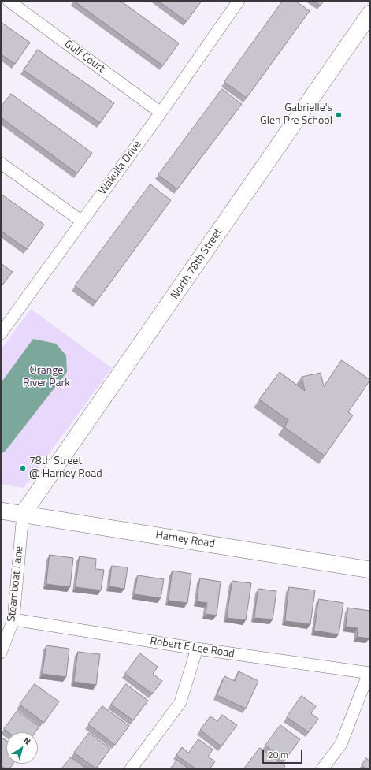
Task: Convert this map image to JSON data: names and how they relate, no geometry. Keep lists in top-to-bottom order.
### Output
{
  "streets": {
    "street": [
      "Gulf Court",
      "Wakulla Drive",
      "North 78th Street",
      "Harney Road",
      "Steamboat Lane",
      "Robert E Lee Road"
    ]
  },
  "crossings": [
    ["Gulf Court", "Wakulla Drive"],
    ["North 78th Street", "Harney Road"],
    ["North 78th Street", "Steamboat Lane"],
    ["Harney Road", "Steamboat Lane"],
    ["Steamboat Lane", "Robert E Lee Road"]
  ],
  "parks": ["Orange River Park"],
  "places": ["Gabrielle's Glen Pre School", "78th Street @ Harney Road"],
  "scale_bar": "20 m",
  "north": "top right"
}
